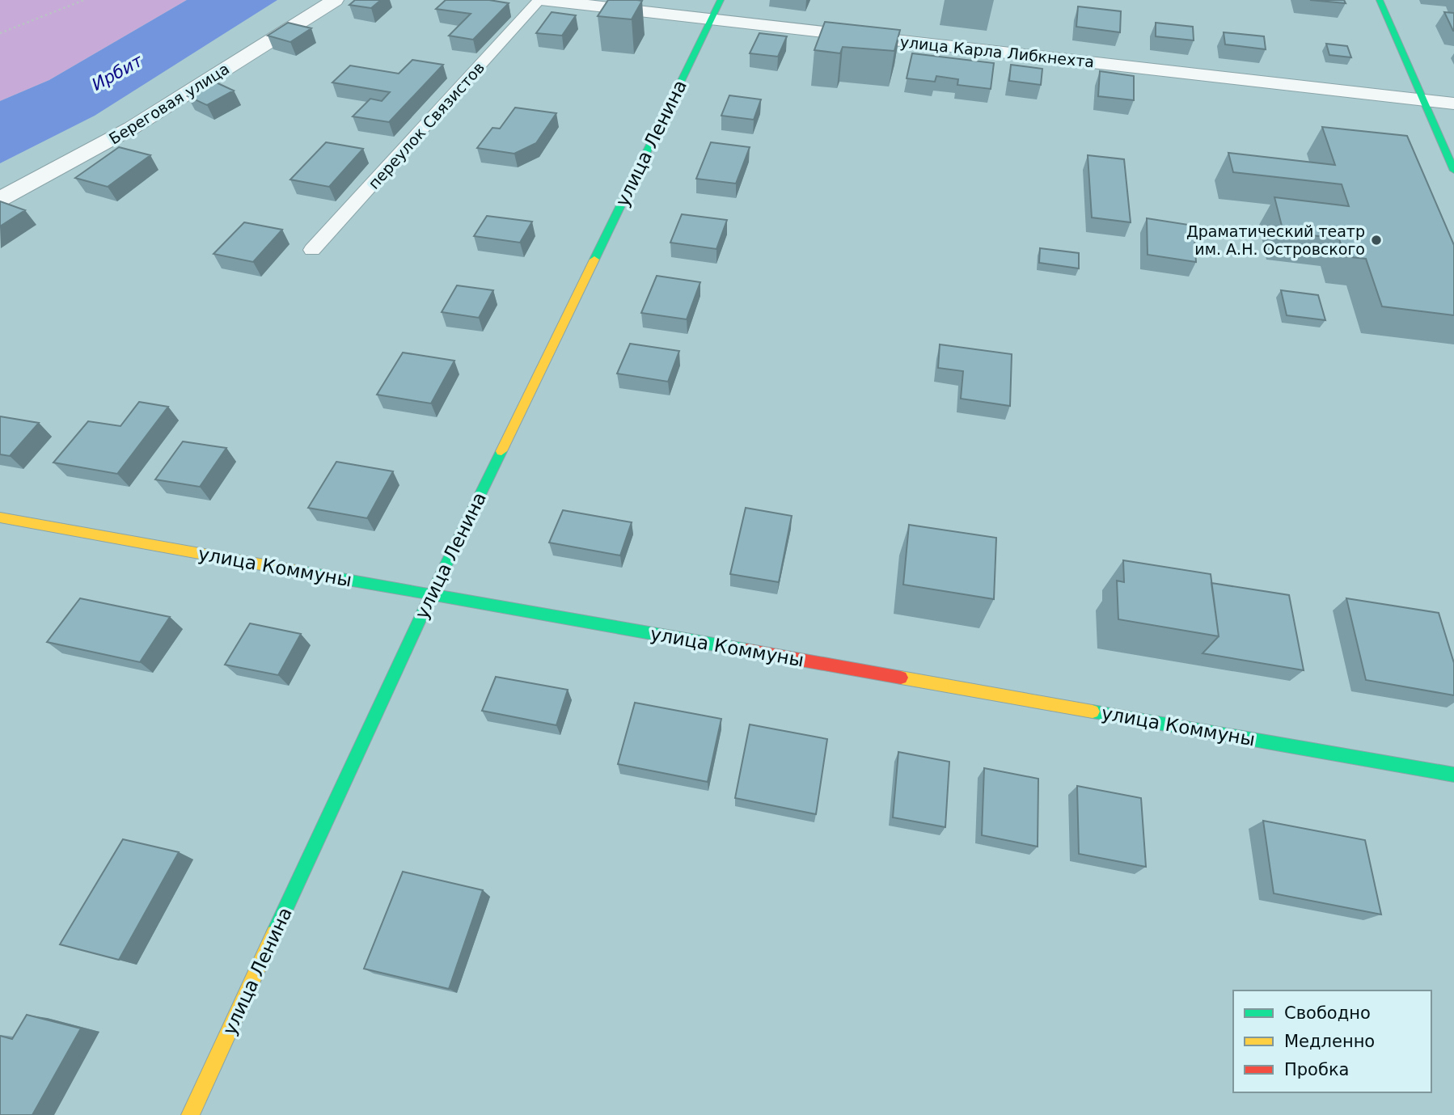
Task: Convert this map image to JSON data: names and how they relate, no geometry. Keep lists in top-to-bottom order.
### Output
{
  "streets": {
    "main road": ["улица Ленина", "улица Коммуны"],
    "street": ["улица Карла Либкнехта", "Береговая улица"],
    "lane": ["переулок Связистов"]
  },
  "crossings": [
    ["улица Карла Либкнехта", "переулок Связистов"],
    ["улица Карла Либкнехта", "улица Ленина"],
    ["улица Ленина", "улица Коммуны"]
  ],
  "water": ["Ирбит"],
  "places": ["Драматический театр им. А.Н. Островского"],
  "legend": ["Свободно", "Медленно", "Пробка"]
}
